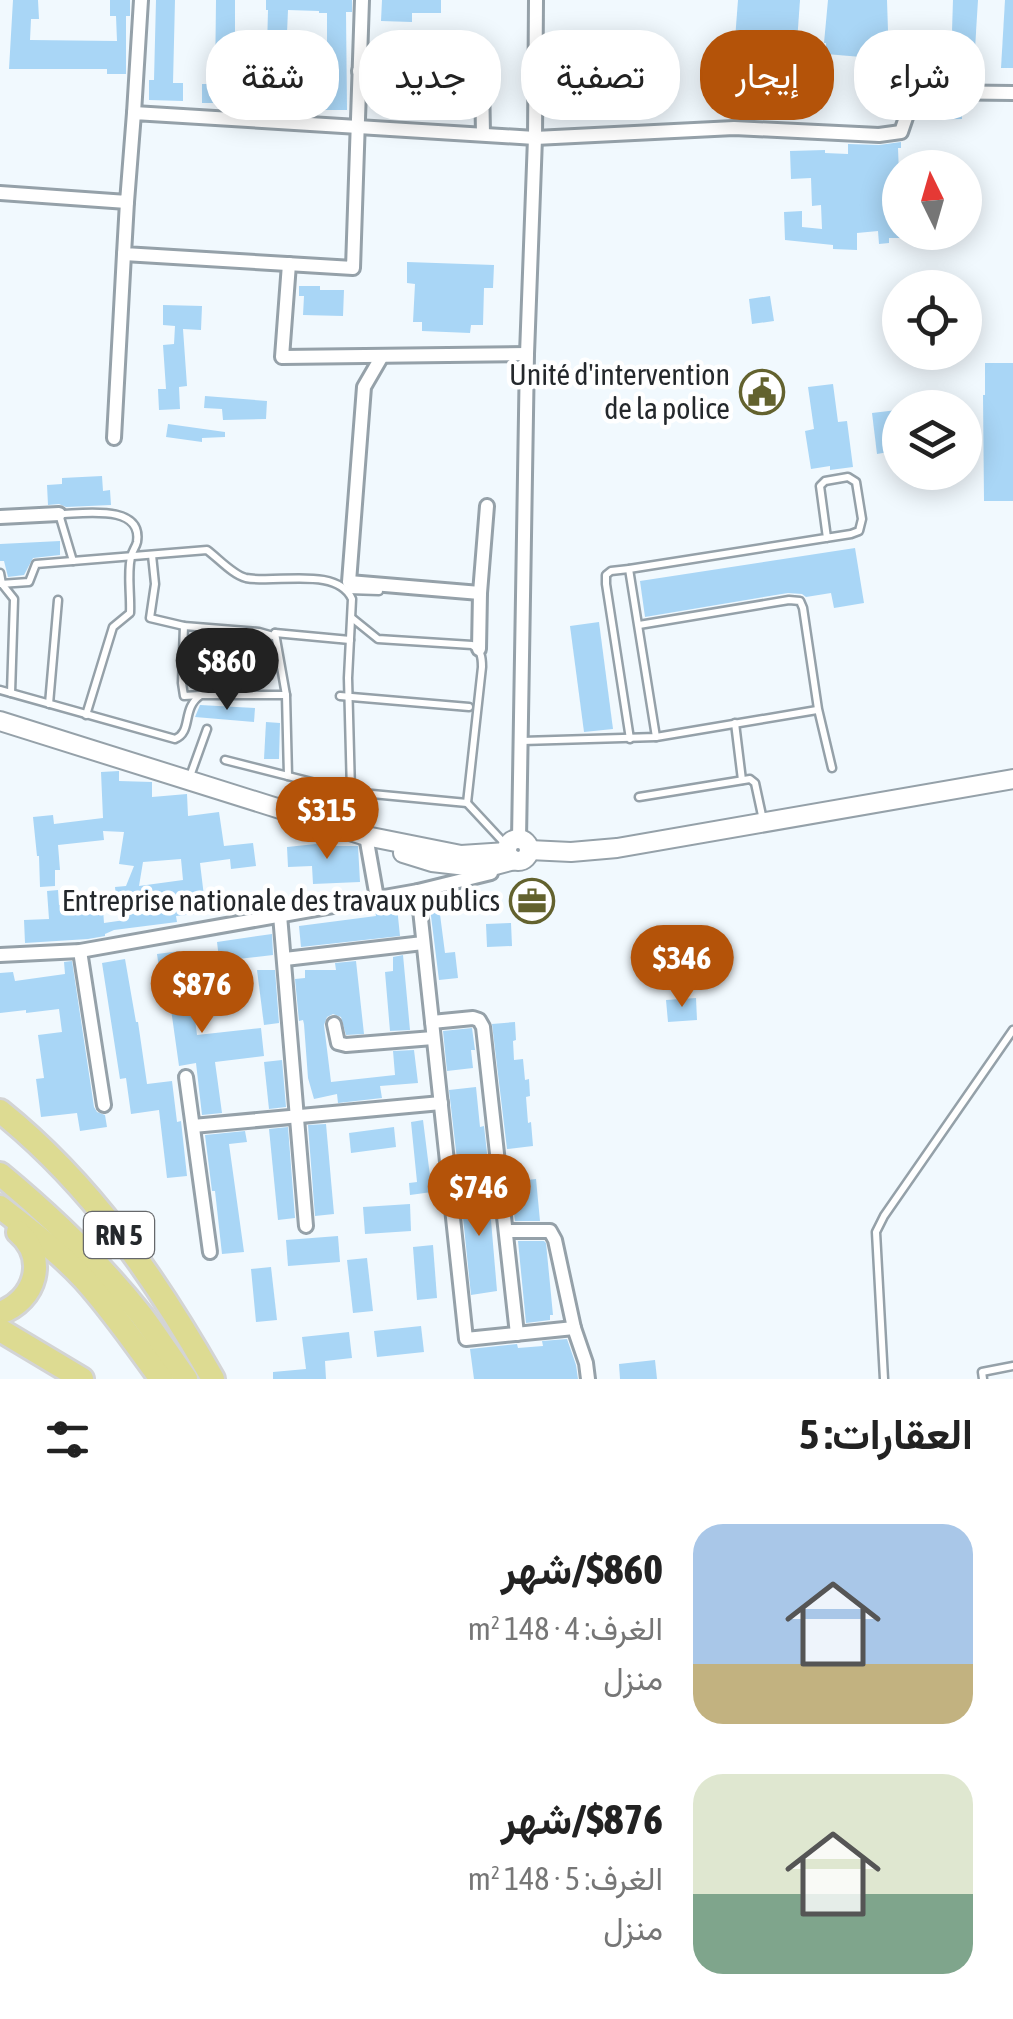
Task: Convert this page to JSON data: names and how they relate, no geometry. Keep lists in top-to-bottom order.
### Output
{
  "streets": {
    "highway": ["RN 5"]
  },
  "places": {
    "public building": ["Unité d'intervention de la police"],
    "office": ["Entreprise nationale des travaux publics"]
  },
  "north": "top",
  "page": {
    "chip": [
      "شراء",
      "إيجار",
      "تصفية",
      "جديد",
      "شقة"
    ],
    "price": [
      "$860",
      "$315",
      "$346",
      "$876",
      "$746"
    ],
    "heading": "العقارات: 5",
    "list": [
      {
        "name": "$860/شهر",
        "note": "الغرف: 4 · 148 m² · منزل"
      },
      {
        "name": "$876/شهر",
        "note": "الغرف: 5 · 148 m² · منزل"
      }
    ]
  }
}
